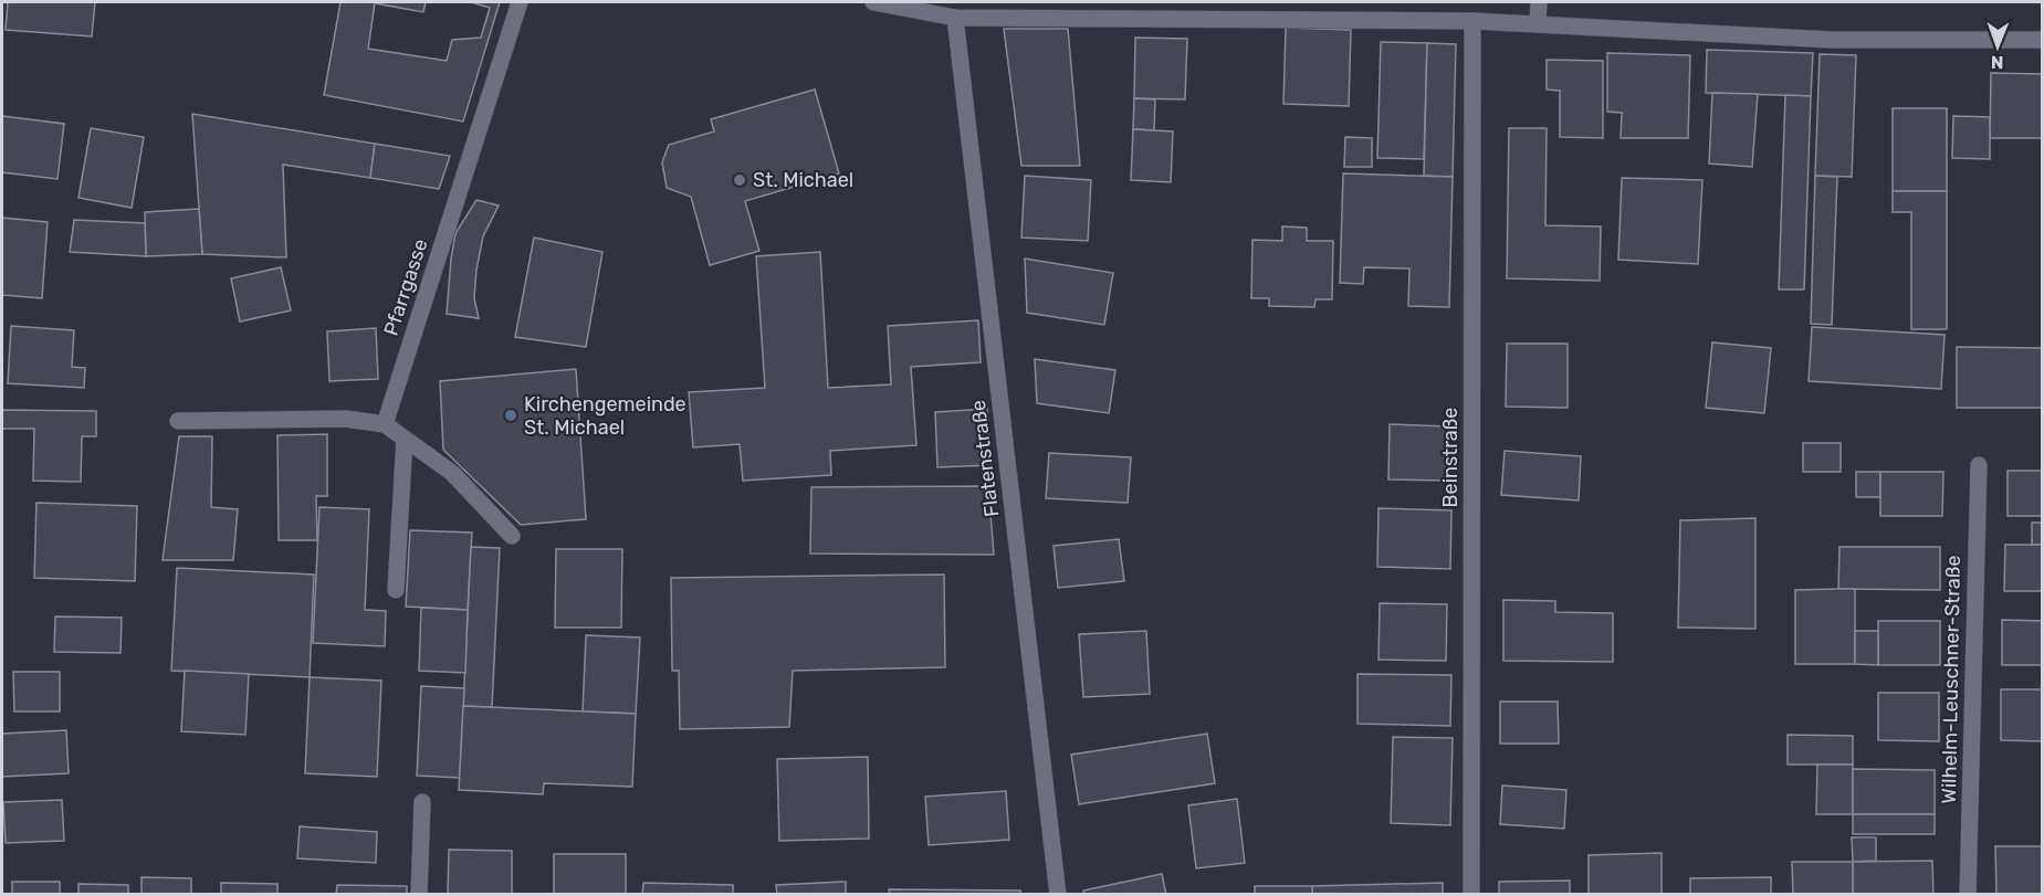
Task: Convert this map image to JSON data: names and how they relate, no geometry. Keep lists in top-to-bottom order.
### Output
{
  "streets": {
    "street": [
      "Pfarrgasse",
      "Beinstraße",
      "Flatenstraße",
      "Wilhelm-Leuschner-Straße"
    ]
  },
  "places": ["St. Michael", "Kirchengemeinde St. Michael"],
  "north": "bottom"
}
